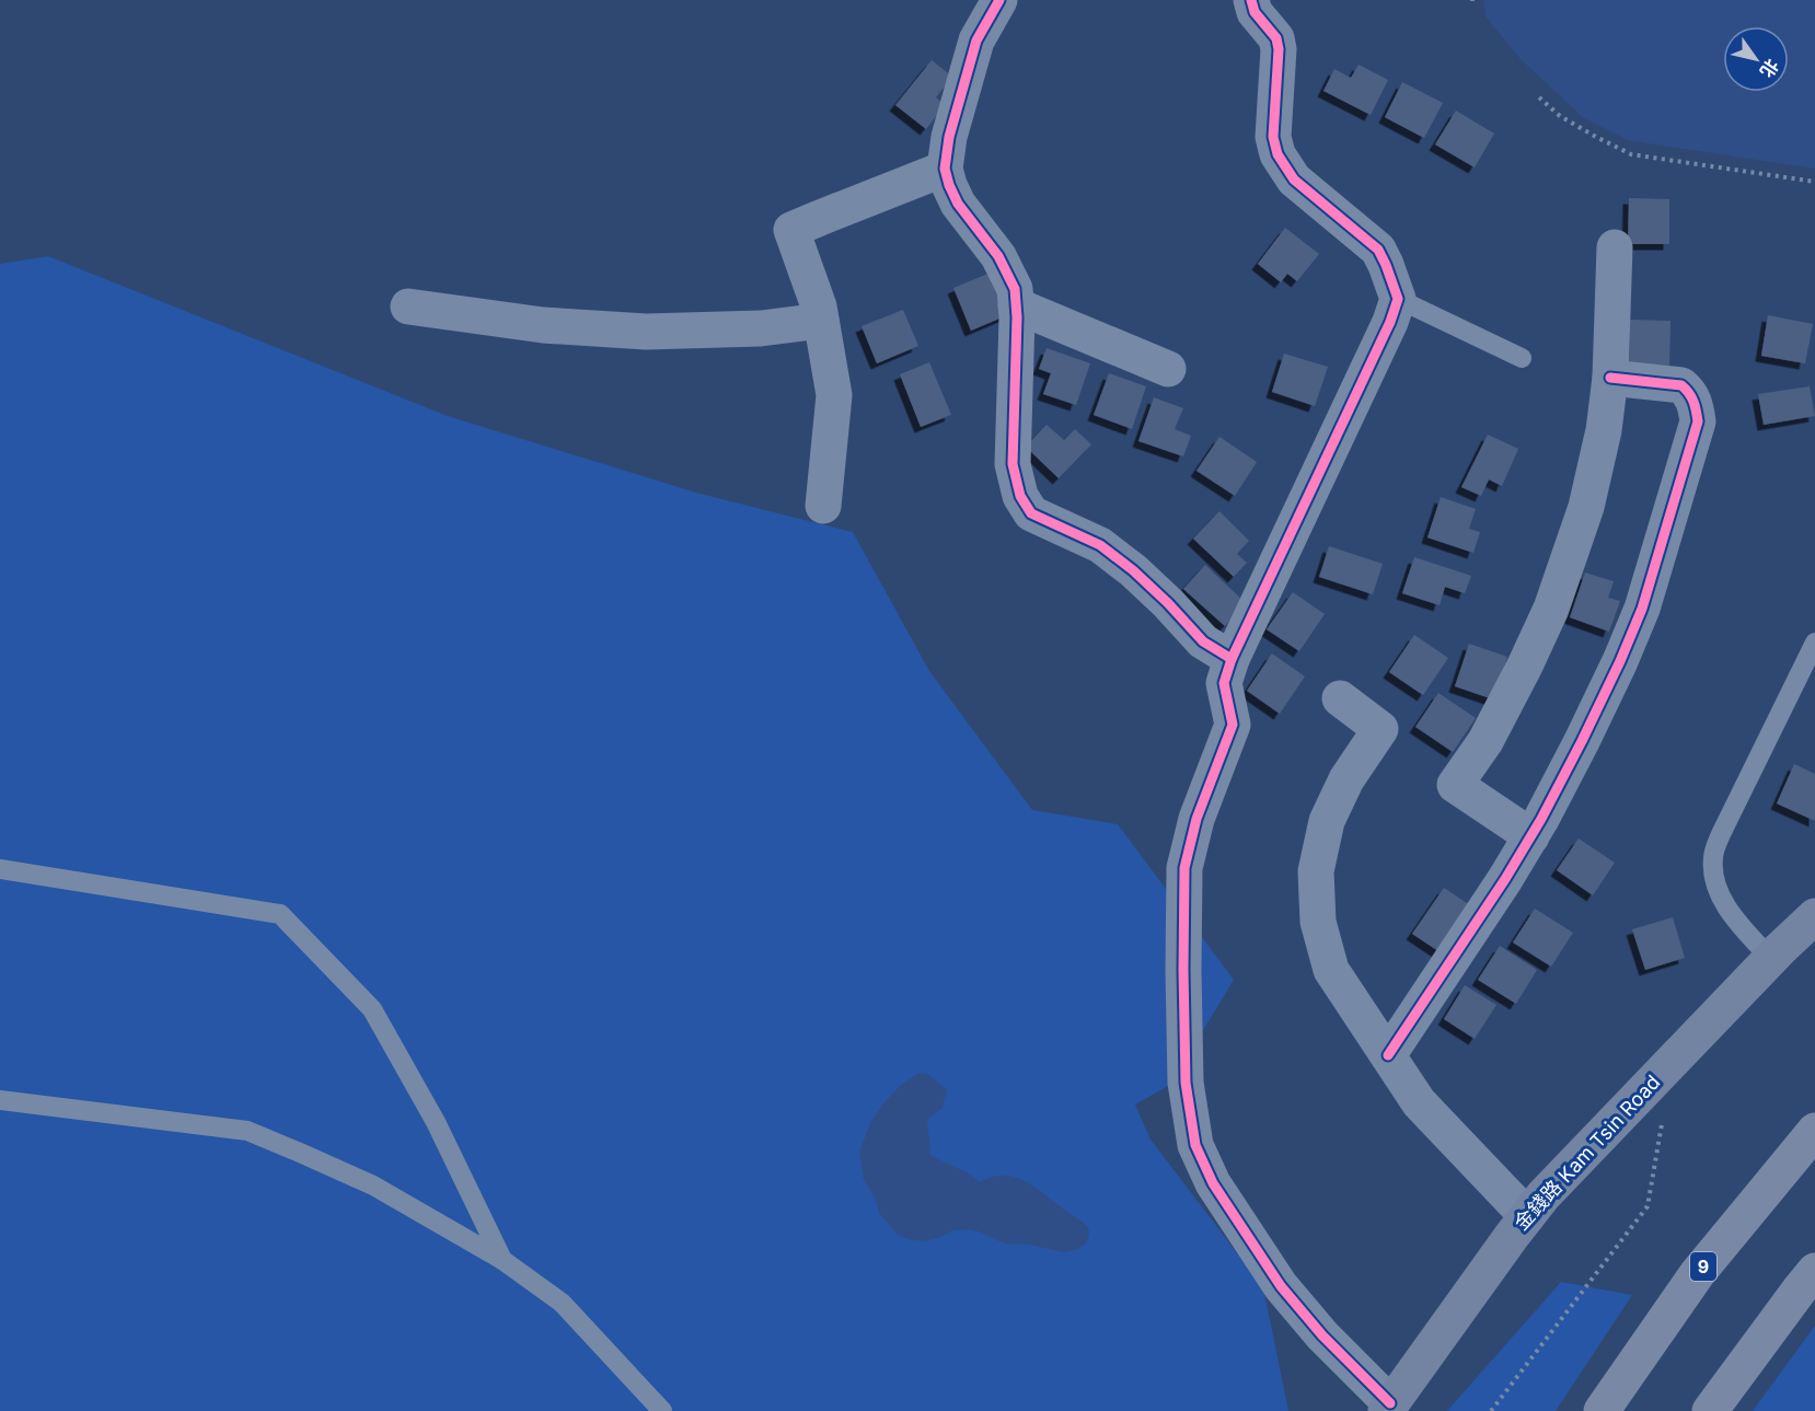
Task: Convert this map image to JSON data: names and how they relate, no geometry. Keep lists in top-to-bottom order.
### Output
{
  "streets": {
    "highway": ["9"],
    "street": ["金錢路 Kam Tsin Road"]
  },
  "north": "bottom right"
}
